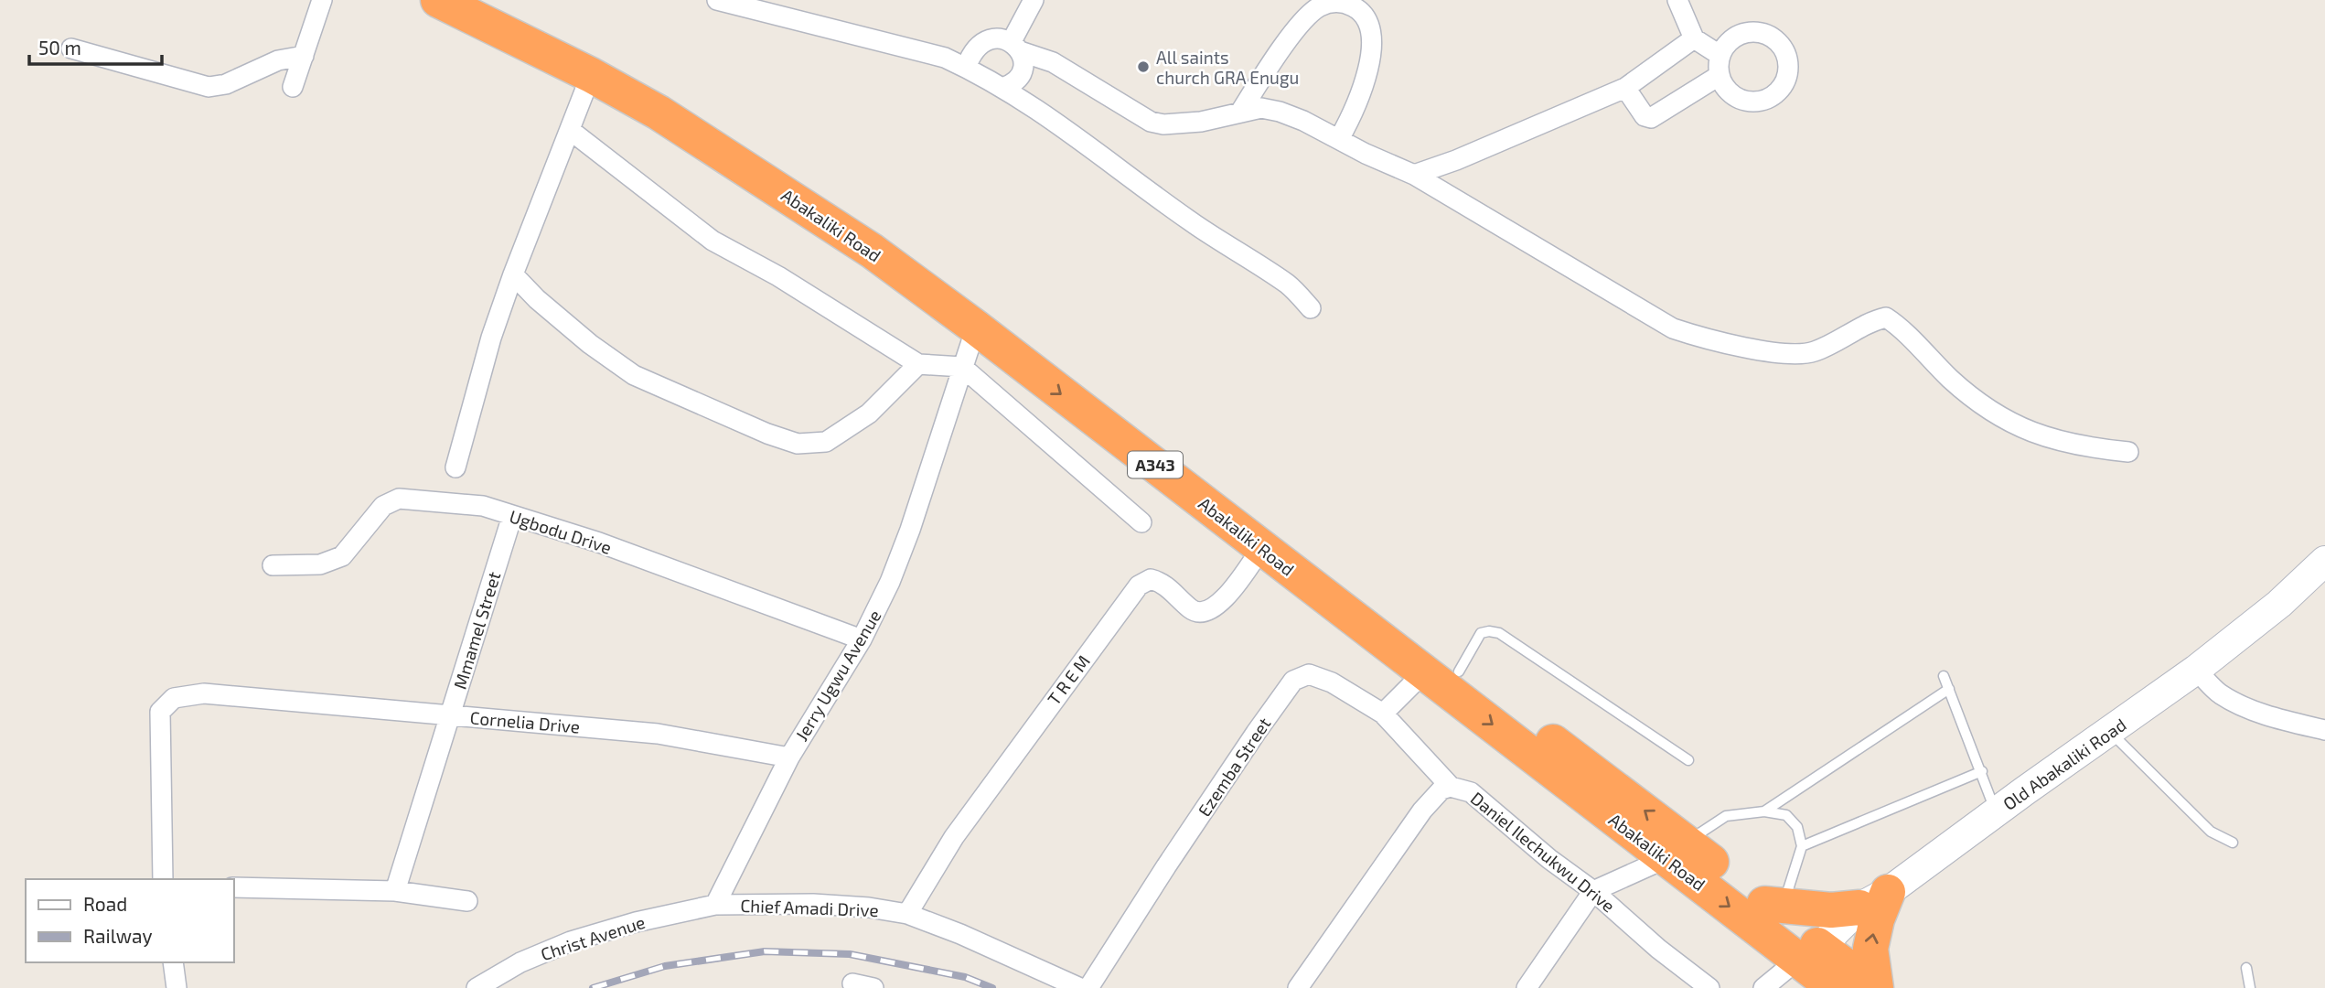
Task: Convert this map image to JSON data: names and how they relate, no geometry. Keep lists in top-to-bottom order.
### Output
{
  "streets": {
    "highway": ["Abakaliki Road", "A343"],
    "main road": ["Old Abakaliki Road"],
    "street": [
      "Ugbodu Drive",
      "Mmamel Street",
      "Jerry Ugwu Avenue",
      "T R E M",
      "Cornelia Drive",
      "Ezemba Street",
      "Daniel Ilechukwu Drive",
      "Chief Amadi Drive",
      "Christ Avenue"
    ]
  },
  "crossings": [
    ["Abakaliki Road", "Jerry Ugwu Avenue"],
    ["Abakaliki Road", "T R E M"],
    ["Abakaliki Road", "Old Abakaliki Road"],
    ["Ugbodu Drive", "Mmamel Street"],
    ["Ugbodu Drive", "Jerry Ugwu Avenue"],
    ["Mmamel Street", "Cornelia Drive"],
    ["Jerry Ugwu Avenue", "Cornelia Drive"],
    ["Jerry Ugwu Avenue", "Chief Amadi Drive"],
    ["Jerry Ugwu Avenue", "Christ Avenue"],
    ["T R E M", "Chief Amadi Drive"],
    ["Ezemba Street", "Daniel Ilechukwu Drive"],
    ["Chief Amadi Drive", "Christ Avenue"]
  ],
  "places": ["All saints church GRA Enugu"],
  "legend": ["Road", "Railway"],
  "scale_bar": "50 m"
}
